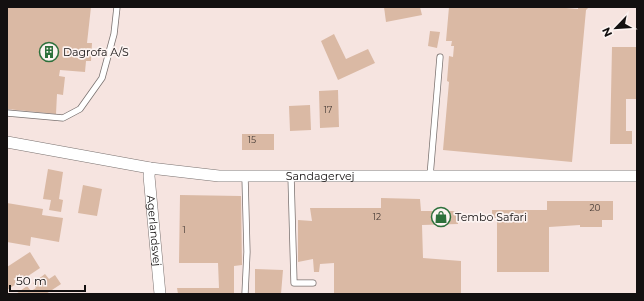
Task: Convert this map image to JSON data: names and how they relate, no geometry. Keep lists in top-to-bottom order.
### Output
{
  "streets": {
    "street": ["Sandagervej", "Agerlandsvej"]
  },
  "crossings": [
    ["Sandagervej", "Agerlandsvej"]
  ],
  "places": {
    "building": ["Dagrofa A/S"],
    "shop": ["Tembo Safari"]
  },
  "house_numbers": [
    "17",
    "15",
    "20",
    "12",
    "1"
  ],
  "scale_bar": "50 m",
  "north": "bottom left"
}
